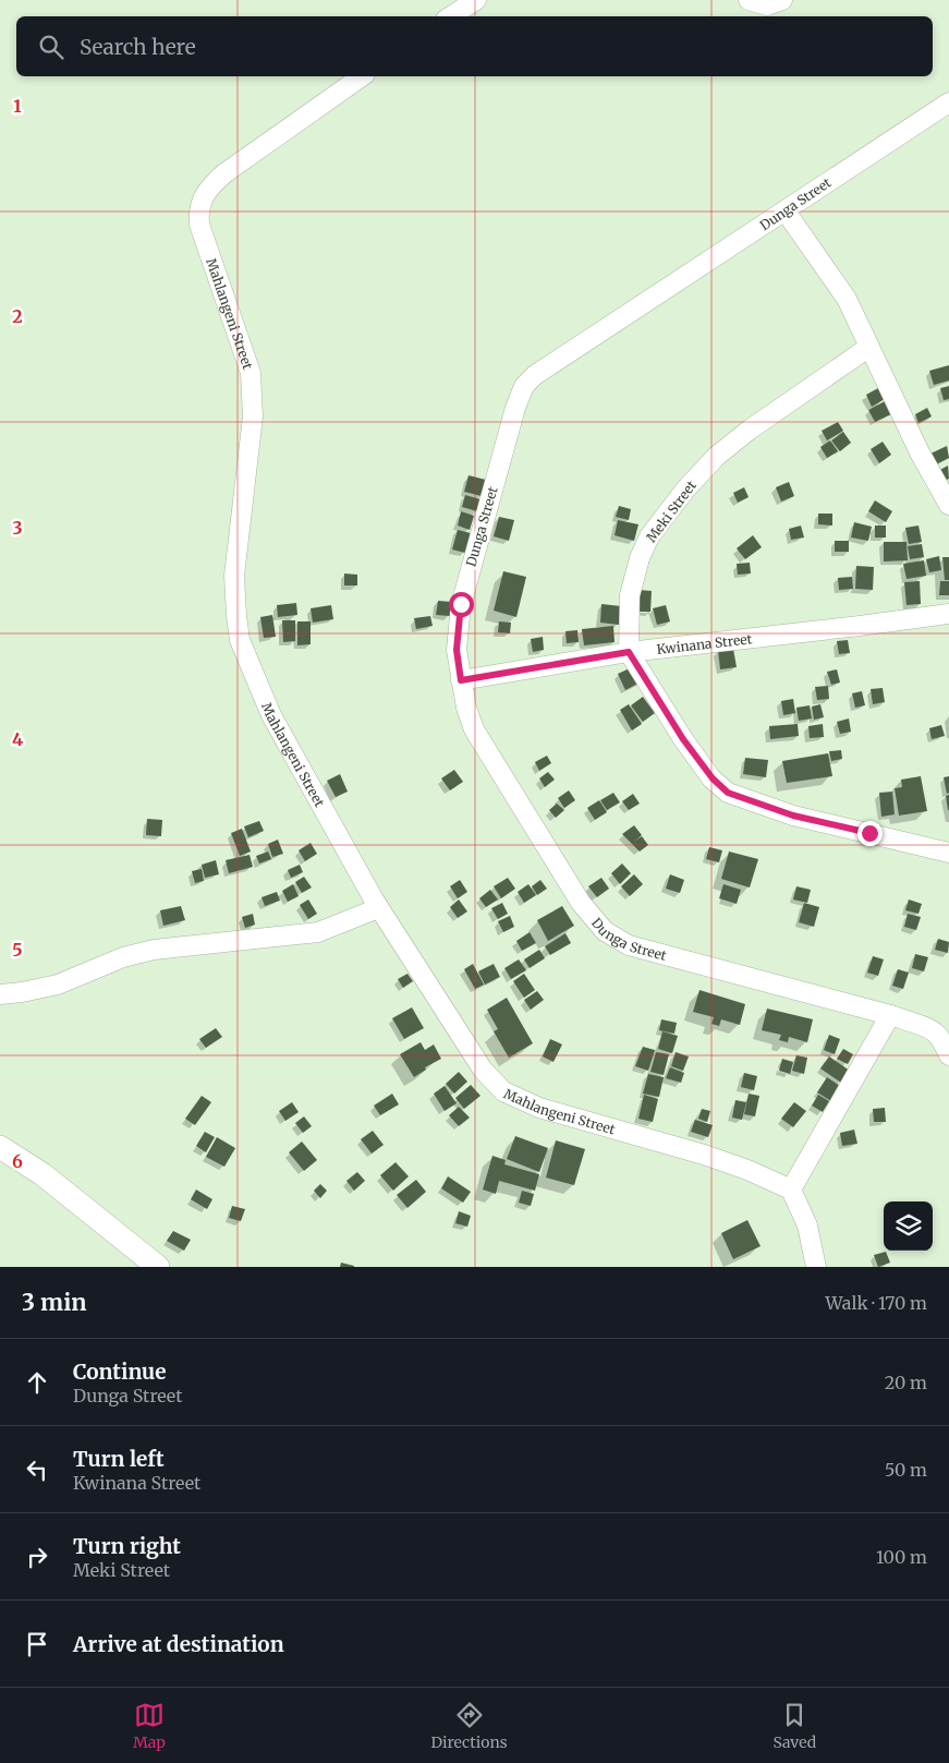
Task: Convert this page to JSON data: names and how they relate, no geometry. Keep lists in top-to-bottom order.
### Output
{
  "streets": {
    "street": [
      "Dunga Street",
      "Mahlangeni Street",
      "Meki Street",
      "Kwinana Street"
    ]
  },
  "crossings": [
    ["Dunga Street", "Kwinana Street"],
    ["Meki Street", "Kwinana Street"]
  ],
  "page": {
    "search": "Search here",
    "heading": ["3 min", "Walk · 170 m"],
    "list": [
      ["Continue", "Dunga Street", "20 m"],
      ["Turn left", "Kwinana Street", "50 m"],
      ["Turn right", "Meki Street", "100 m"],
      "Arrive at destination"
    ],
    "nav": ["Map", "Directions", "Saved"]
  },
  "grid": {
    "rows": [
      "1",
      "2",
      "3",
      "4",
      "5",
      "6"
    ]
  }
}
